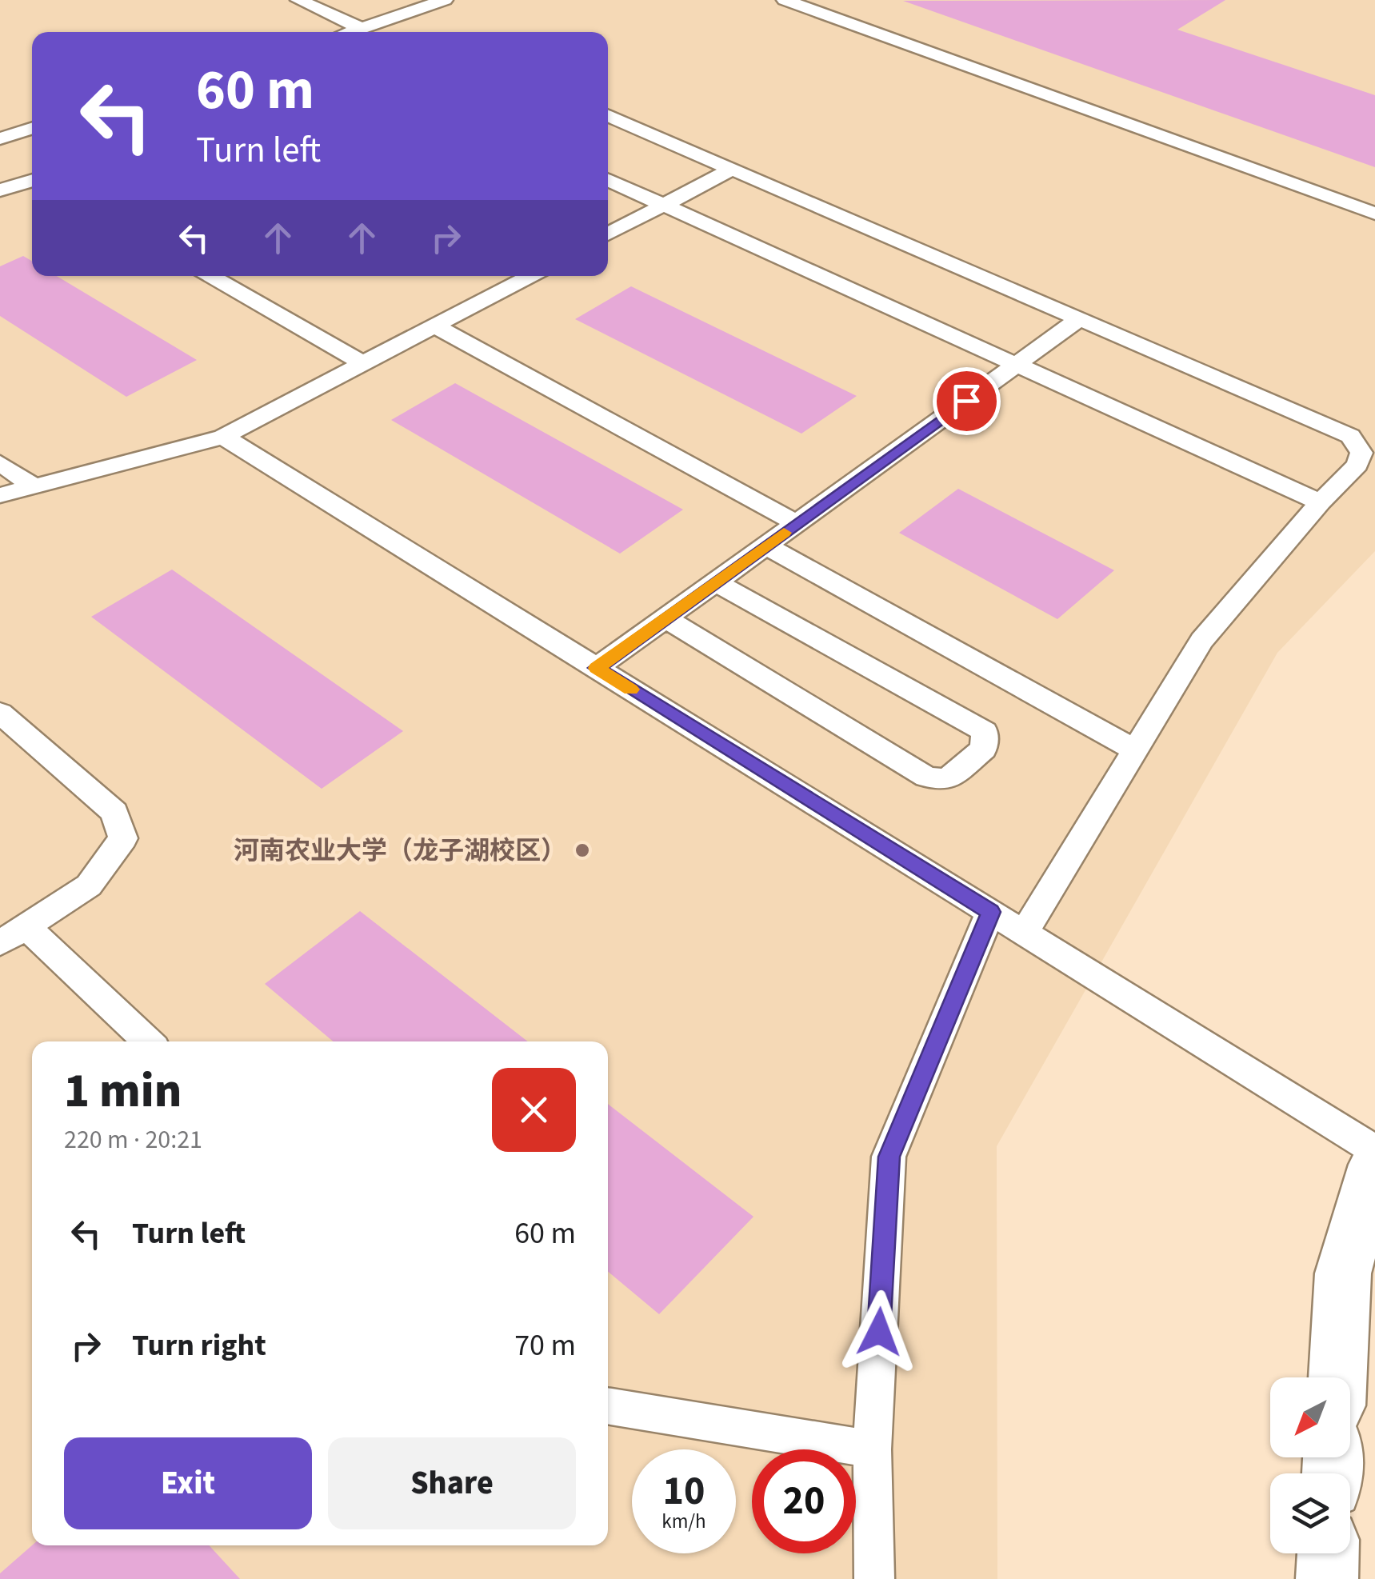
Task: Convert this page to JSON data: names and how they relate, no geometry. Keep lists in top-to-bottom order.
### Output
{
  "places": ["河南农业大学（龙子湖校区）"],
  "north": "bottom left",
  "page": {
    "turn": ["60 m", "Turn left"],
    "heading": ["1 min", "220 m · 20:21"],
    "list": [
      {
        "name": "Turn left",
        "value": "60 m"
      },
      {
        "name": "Turn right",
        "value": "70 m"
      }
    ],
    "buttons": ["Exit", "Share"],
    "speed": "10 km/h",
    "limit": "20"
  }
}
